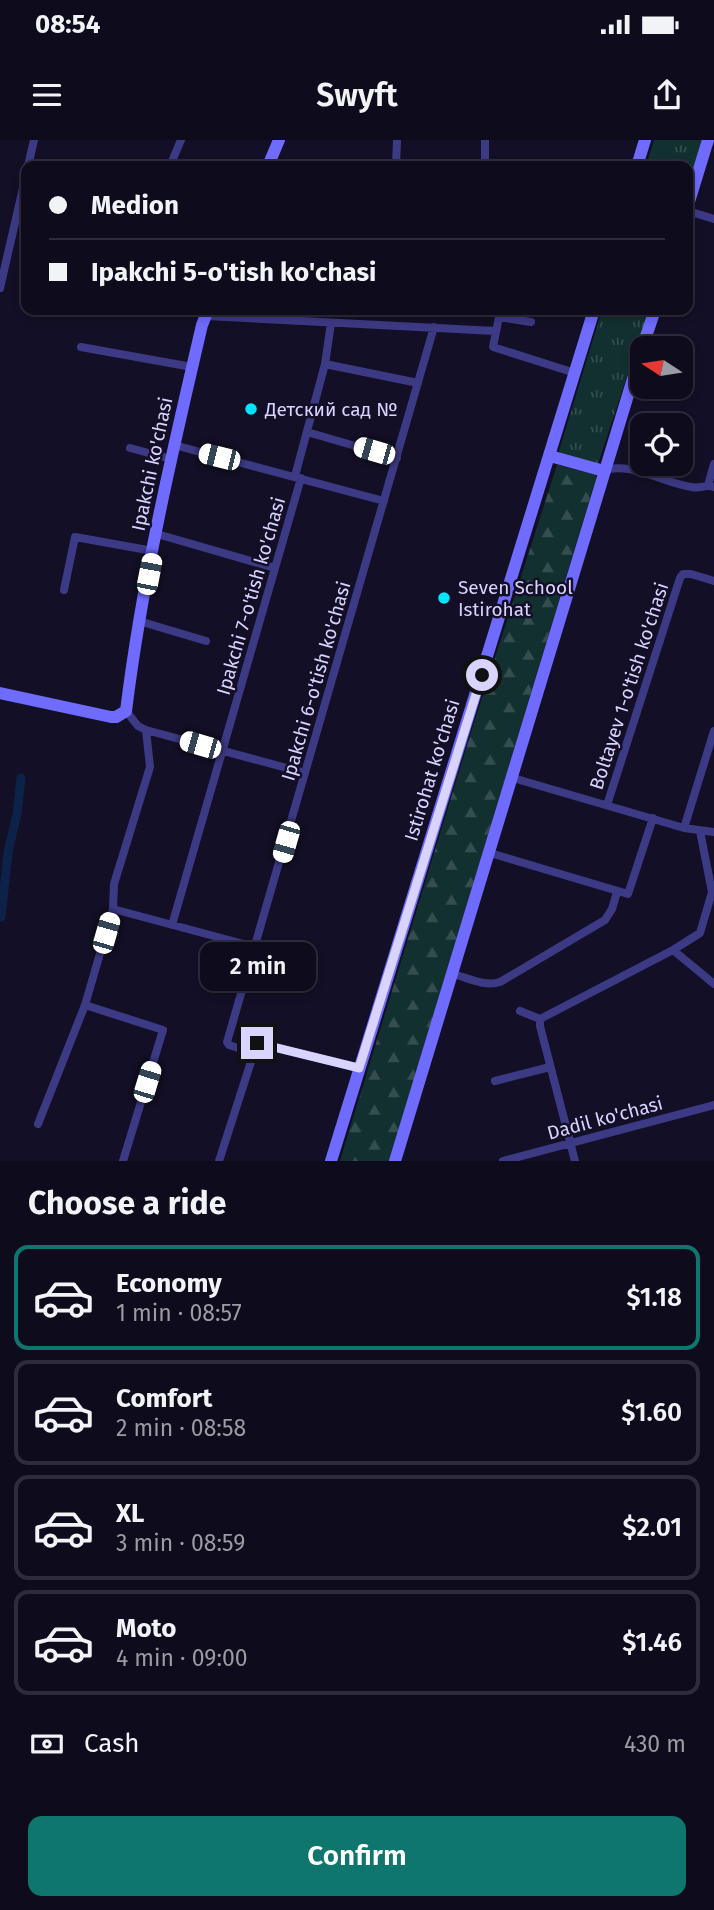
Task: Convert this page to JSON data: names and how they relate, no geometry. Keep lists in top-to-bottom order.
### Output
{
  "streets": {
    "main road": ["Ipakchi ko'chasi", "Istirohat ko'chasi"],
    "street": [
      "Ipakchi 7-o'tish ko'chasi",
      "Ipakchi 6-o'tish ko'chasi",
      "Boltayev 1-o'tish ko'chasi",
      "Dadil ko'chasi"
    ]
  },
  "places": ["Детский сад №", "Seven School Istirohat"],
  "north": "left",
  "page": {
    "status": "08:54",
    "header": "Swyft",
    "banner": ["Medion", "Ipakchi 5-o'tish ko'chasi"],
    "bubble": "2 min",
    "heading": "Choose a ride",
    "list": [
      {
        "name": "Economy",
        "note": "1 min · 08:57",
        "value": "$1.18"
      },
      {
        "name": "Comfort",
        "note": "2 min · 08:58",
        "value": "$1.60"
      },
      {
        "name": "XL",
        "note": "3 min · 08:59",
        "value": "$2.01"
      },
      {
        "name": "Moto",
        "note": "4 min · 09:00",
        "value": "$1.46"
      }
    ],
    "pay": ["Cash", "430 m"],
    "buttons": "Confirm"
  }
}
